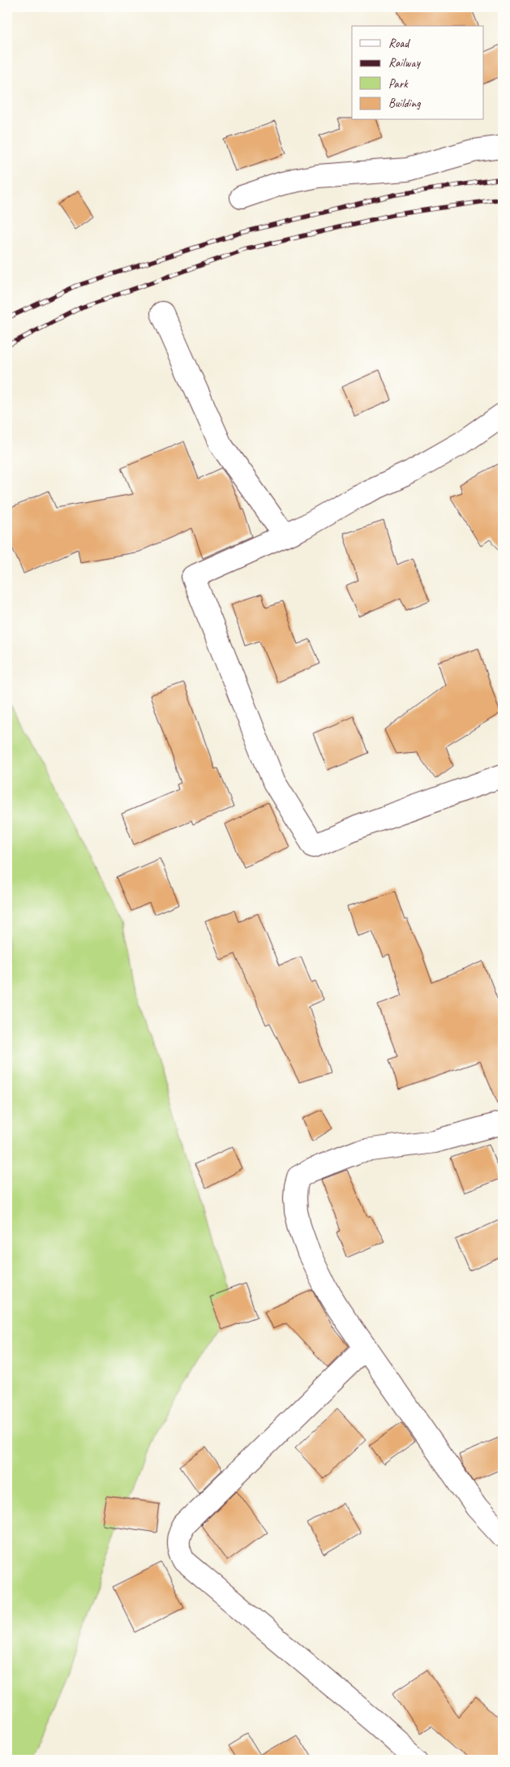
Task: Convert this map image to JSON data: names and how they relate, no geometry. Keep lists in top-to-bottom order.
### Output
{
  "legend": [
    "Road",
    "Railway",
    "Park",
    "Building"
  ]
}
